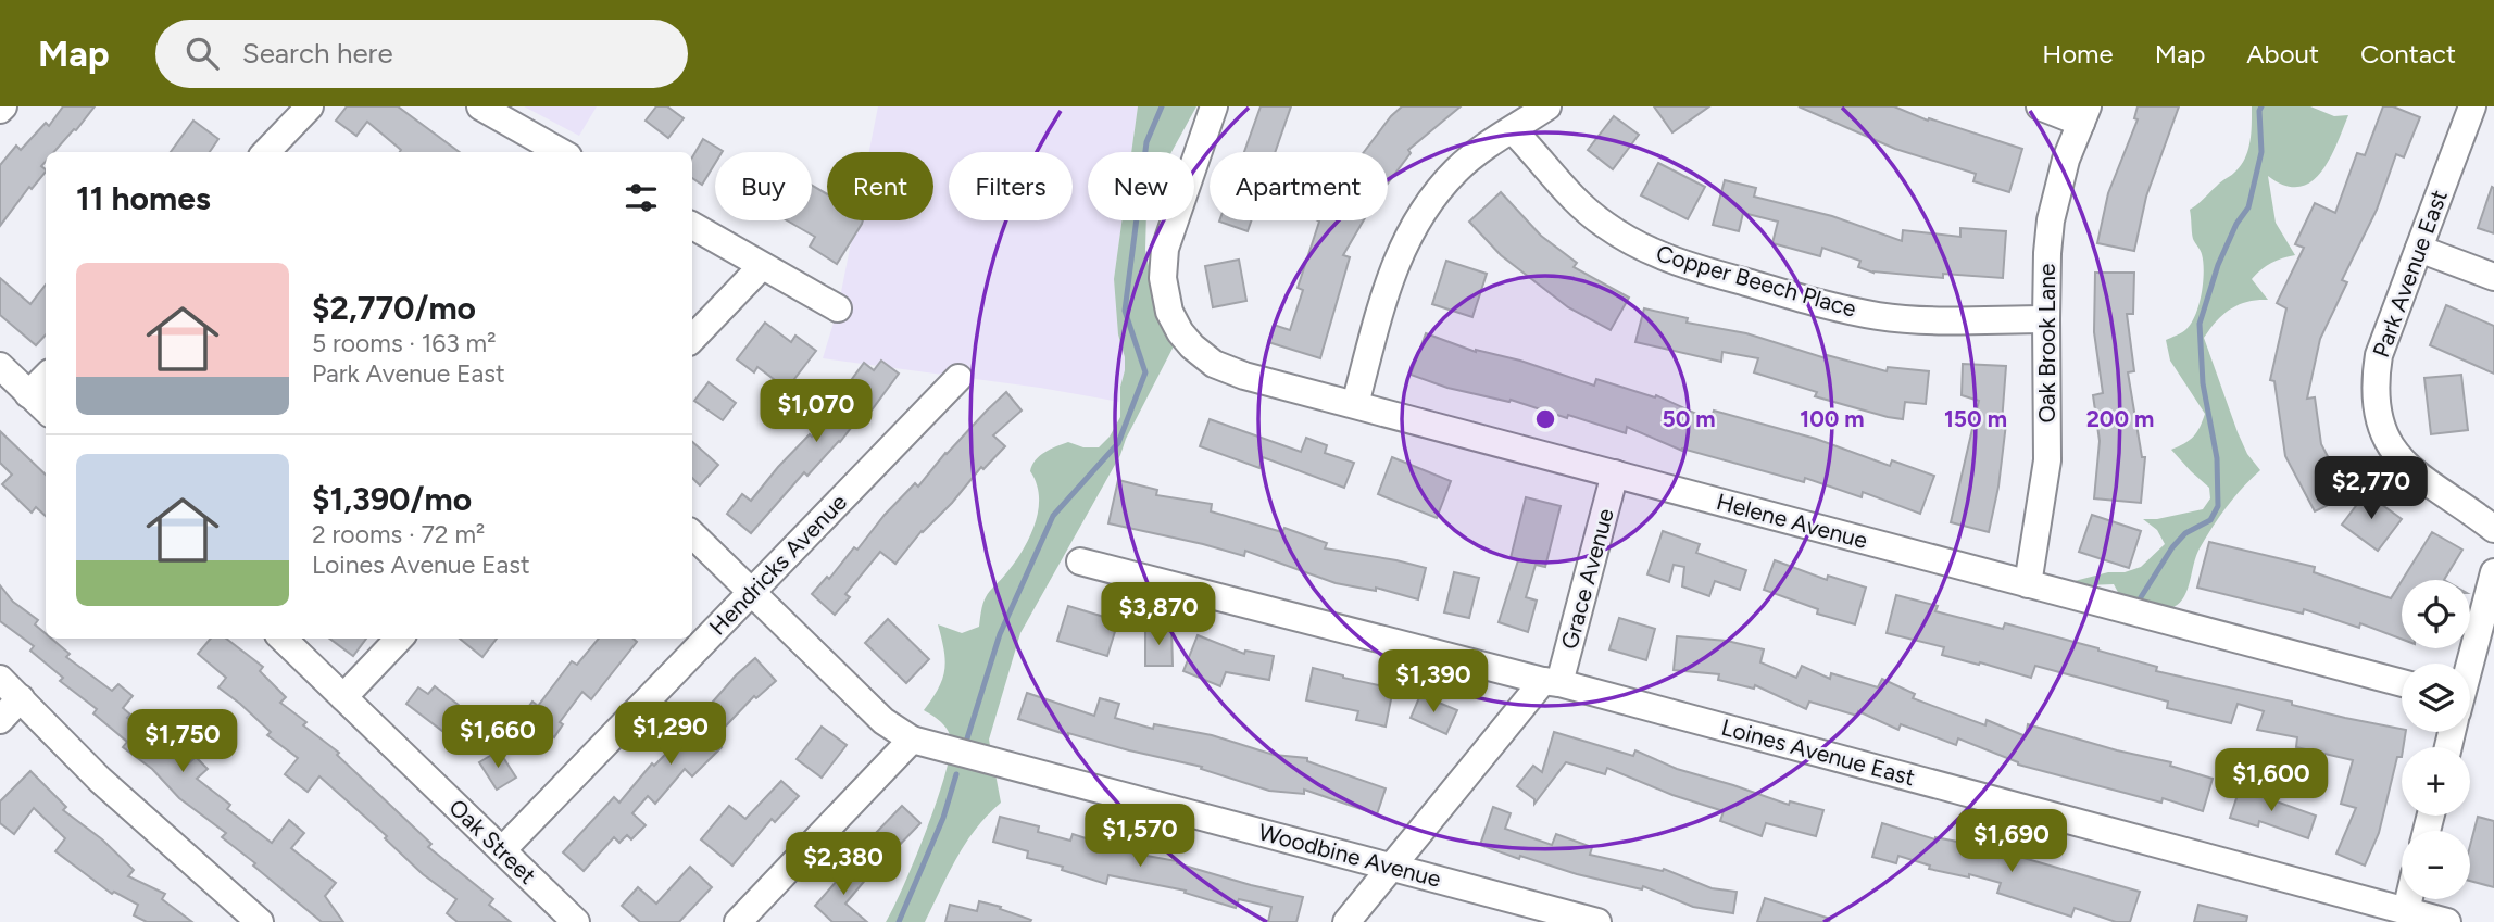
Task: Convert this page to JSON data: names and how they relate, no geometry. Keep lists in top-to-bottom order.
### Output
{
  "streets": {
    "street": [
      "Park Avenue East",
      "Copper Beech Place",
      "Oak Brook Lane",
      "Helene Avenue",
      "Hendricks Avenue",
      "Grace Avenue",
      "Loines Avenue East",
      "Oak Street",
      "Woodbine Avenue"
    ]
  },
  "crossings": [
    ["Copper Beech Place", "Oak Brook Lane"],
    ["Oak Brook Lane", "Helene Avenue"],
    ["Helene Avenue", "Grace Avenue"],
    ["Hendricks Avenue", "Oak Street"],
    ["Hendricks Avenue", "Woodbine Avenue"],
    ["Grace Avenue", "Loines Avenue East"],
    ["Grace Avenue", "Woodbine Avenue"]
  ],
  "page": {
    "header": "Map",
    "search": "Search here",
    "nav": [
      "Home",
      "Map",
      "About",
      "Contact"
    ],
    "chip": [
      "Buy",
      "Rent",
      "Filters",
      "New",
      "Apartment"
    ],
    "heading": "11 homes",
    "list": [
      {
        "name": "$2,770/mo",
        "note": "5 rooms · 163 m² · Park Avenue East"
      },
      {
        "name": "$1,390/mo",
        "note": "2 rooms · 72 m² · Loines Avenue East"
      }
    ],
    "price": [
      "$1,070",
      "$2,770",
      "$3,870",
      "$1,390",
      "$1,290",
      "$1,660",
      "$1,750",
      "$1,600",
      "$1,570",
      "$1,690",
      "$2,380"
    ],
    "map_buttons": ["+", "−"]
  },
  "rings": [
    "50 m",
    "100 m",
    "150 m",
    "200 m"
  ]
}
